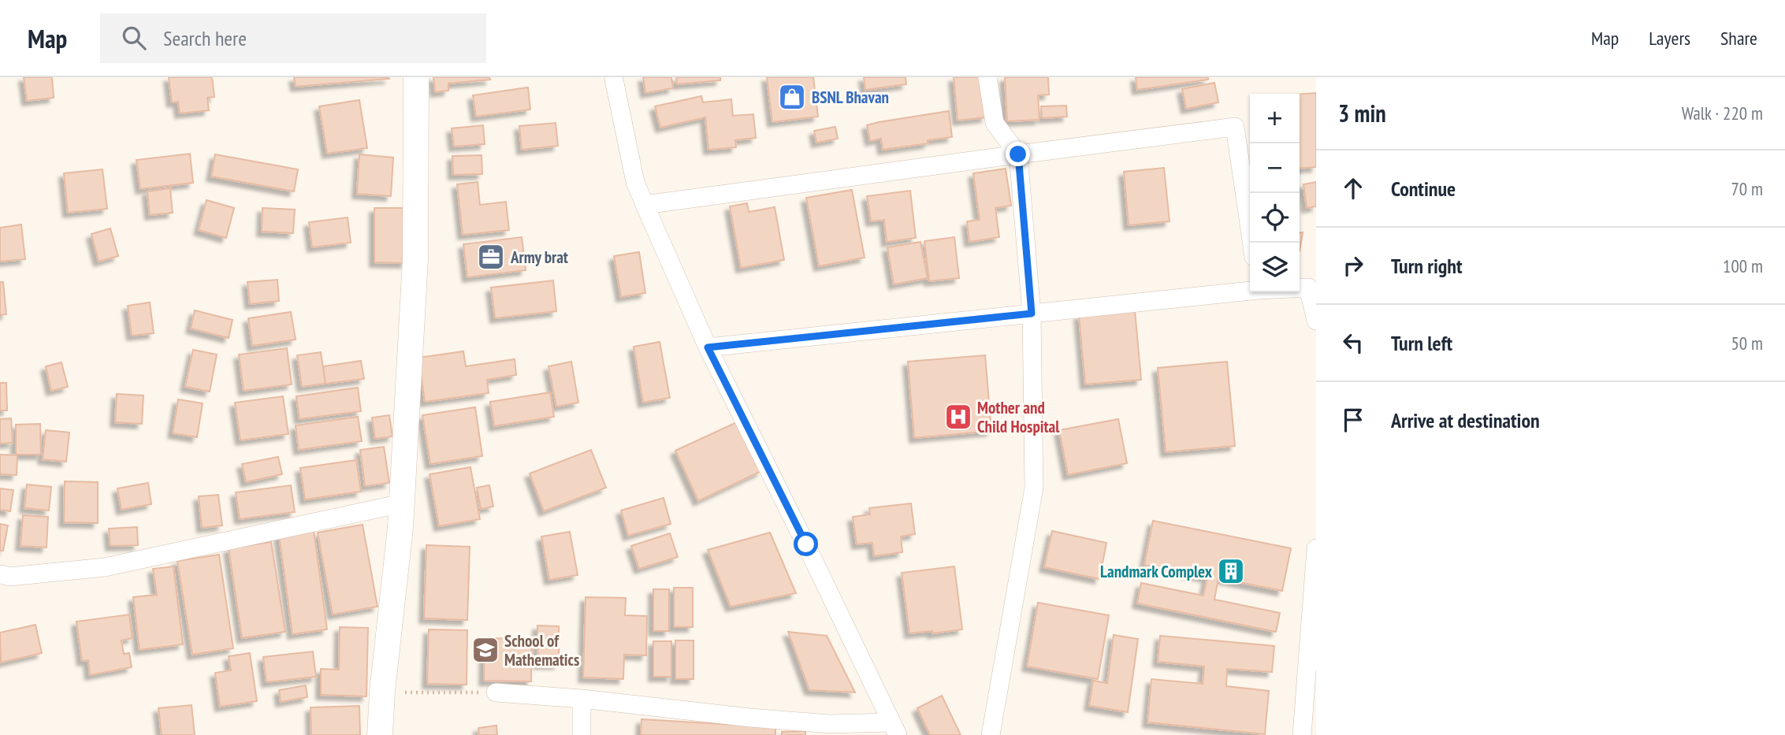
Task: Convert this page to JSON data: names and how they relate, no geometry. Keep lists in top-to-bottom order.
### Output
{
  "places": {
    "shop": ["BSNL Bhavan"],
    "office": ["Army brat"],
    "hospital": ["Mother and Child Hospital"],
    "building": ["Landmark Complex"],
    "school or university": ["School of Mathematics"]
  },
  "page": {
    "header": "Map",
    "search": "Search here",
    "nav": ["Map", "Layers", "Share"],
    "heading": ["3 min", "Walk · 220 m"],
    "map_buttons": ["+", "−"],
    "list": [
      ["Continue", "70 m"],
      ["Turn right", "100 m"],
      ["Turn left", "50 m"],
      "Arrive at destination"
    ]
  }
}
